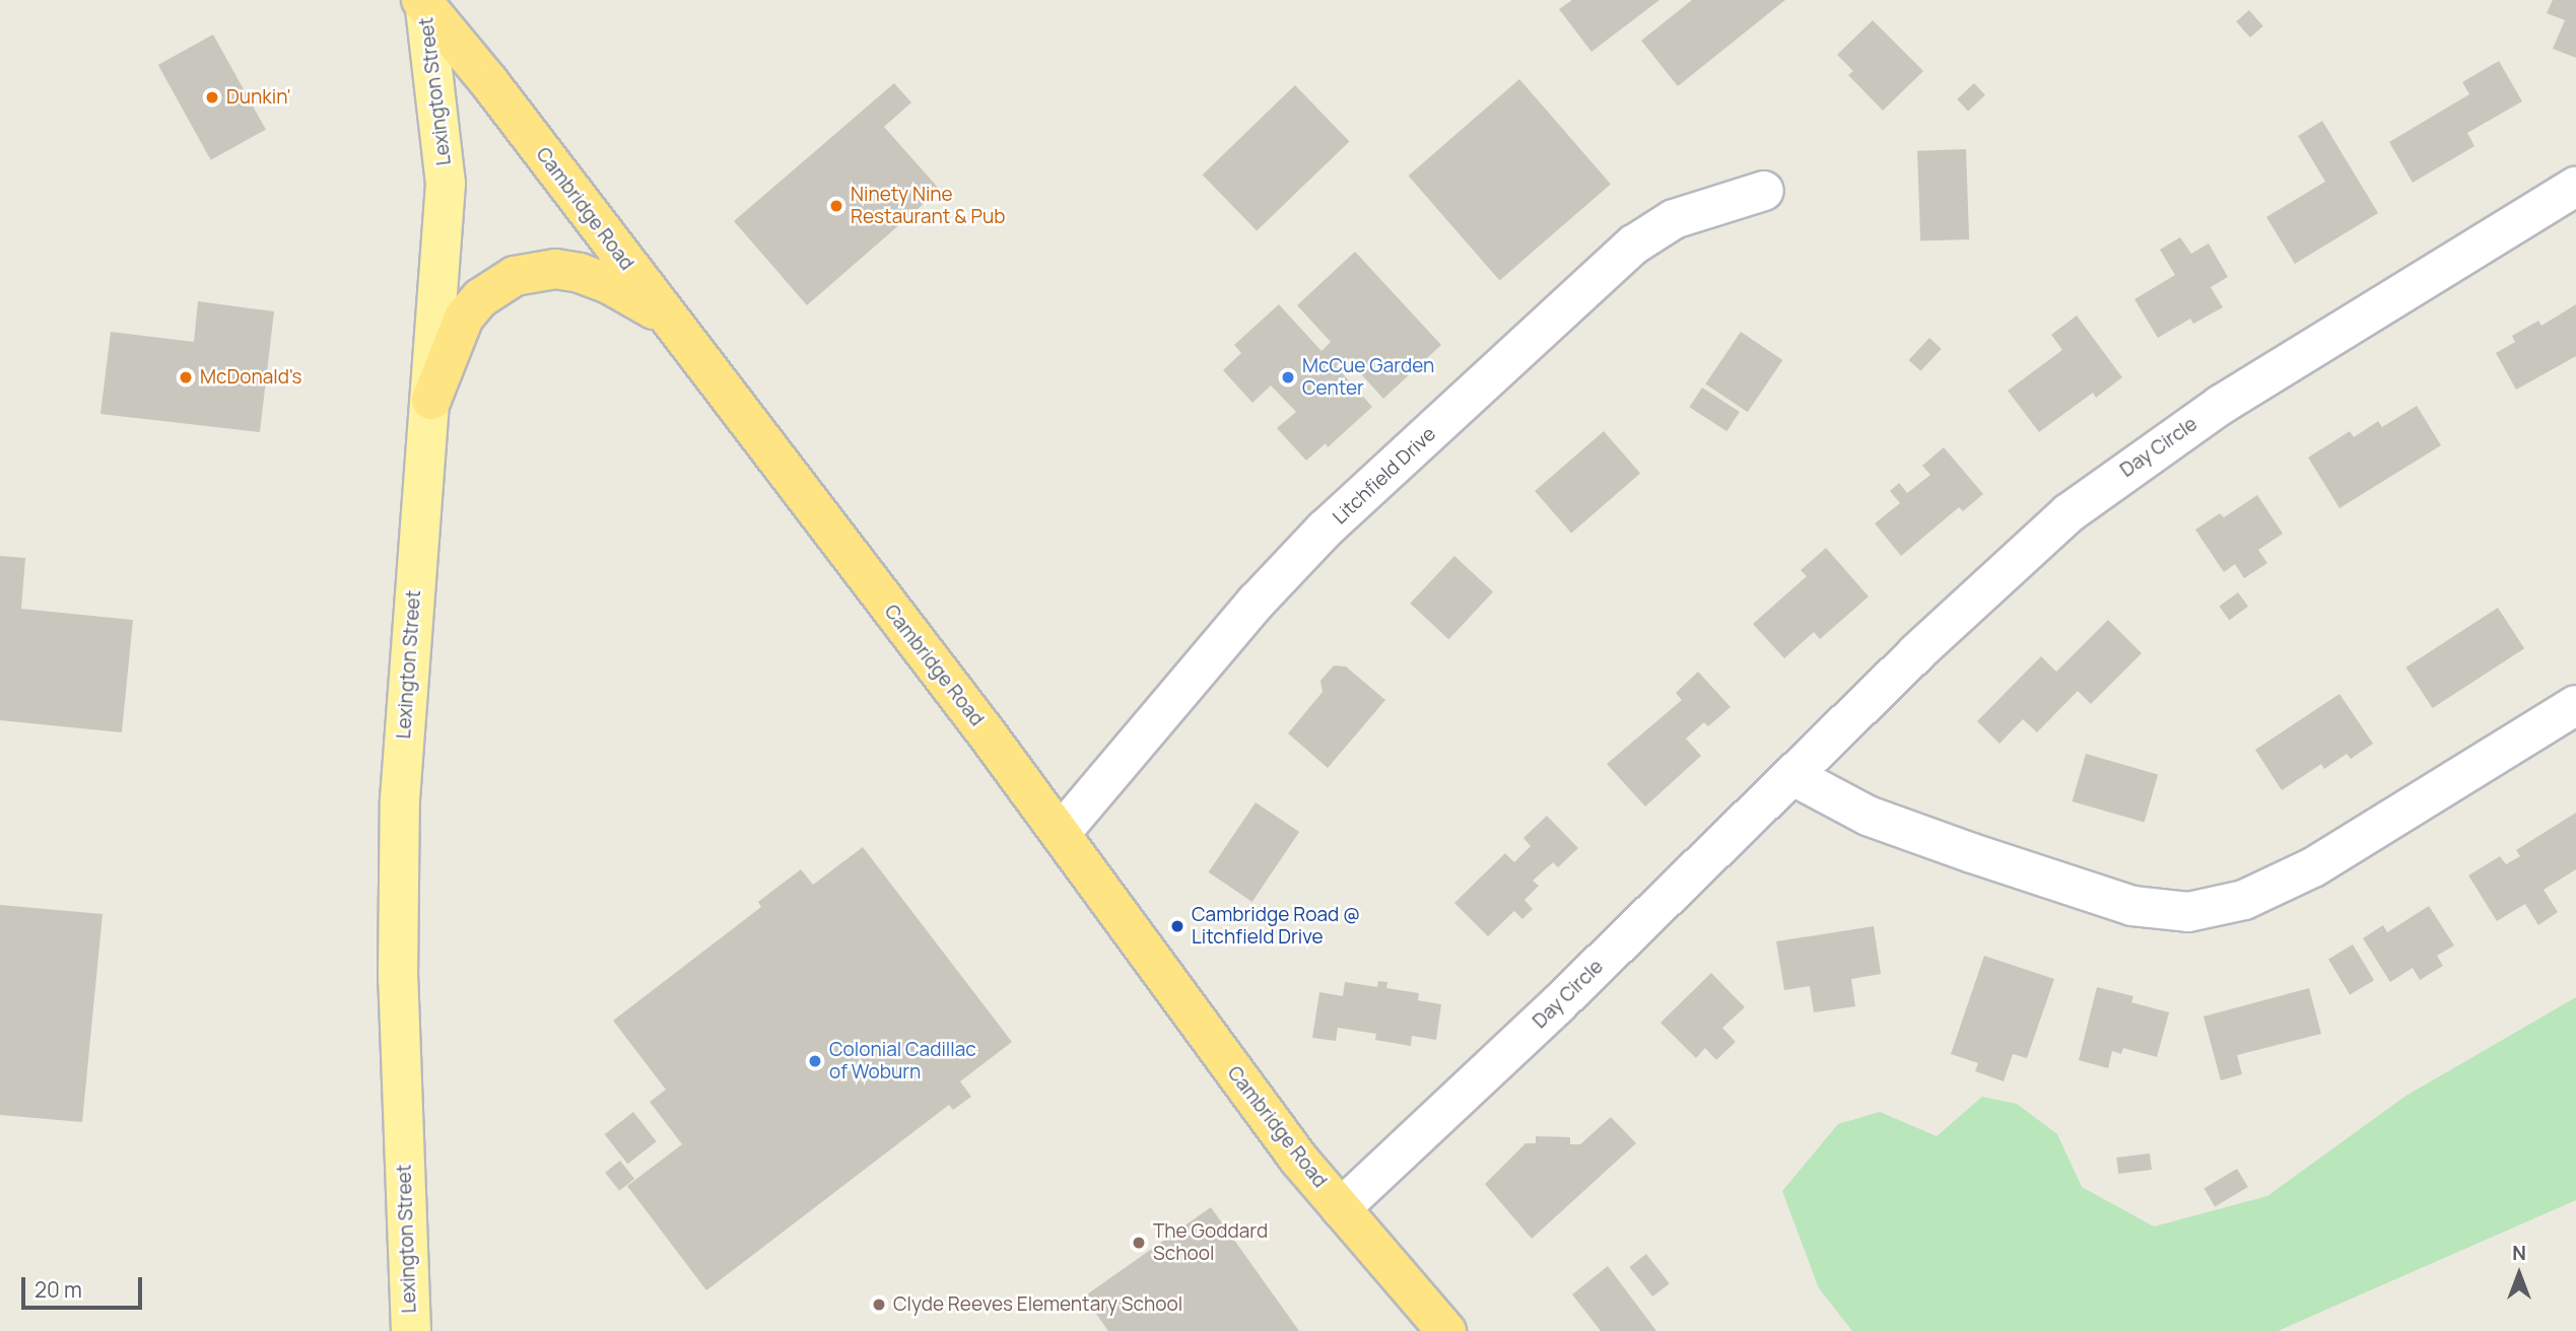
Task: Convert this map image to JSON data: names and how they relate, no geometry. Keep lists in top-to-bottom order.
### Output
{
  "streets": {
    "highway": ["Cambridge Road"],
    "main road": ["Lexington Street"],
    "street": ["Day Circle", "Litchfield Drive"]
  },
  "crossings": [
    ["Lexington Street", "Cambridge Road"],
    ["Cambridge Road", "Day Circle"],
    ["Cambridge Road", "Litchfield Drive"]
  ],
  "places": [
    "Dunkin'",
    "Ninety Nine Restaurant & Pub",
    "McDonald's",
    "McCue Garden Center",
    "Cambridge Road @ Litchfield Drive",
    "Colonial Cadillac of Woburn",
    "The Goddard School",
    "Clyde Reeves Elementary School"
  ],
  "scale_bar": "20 m",
  "north": "top"
}
